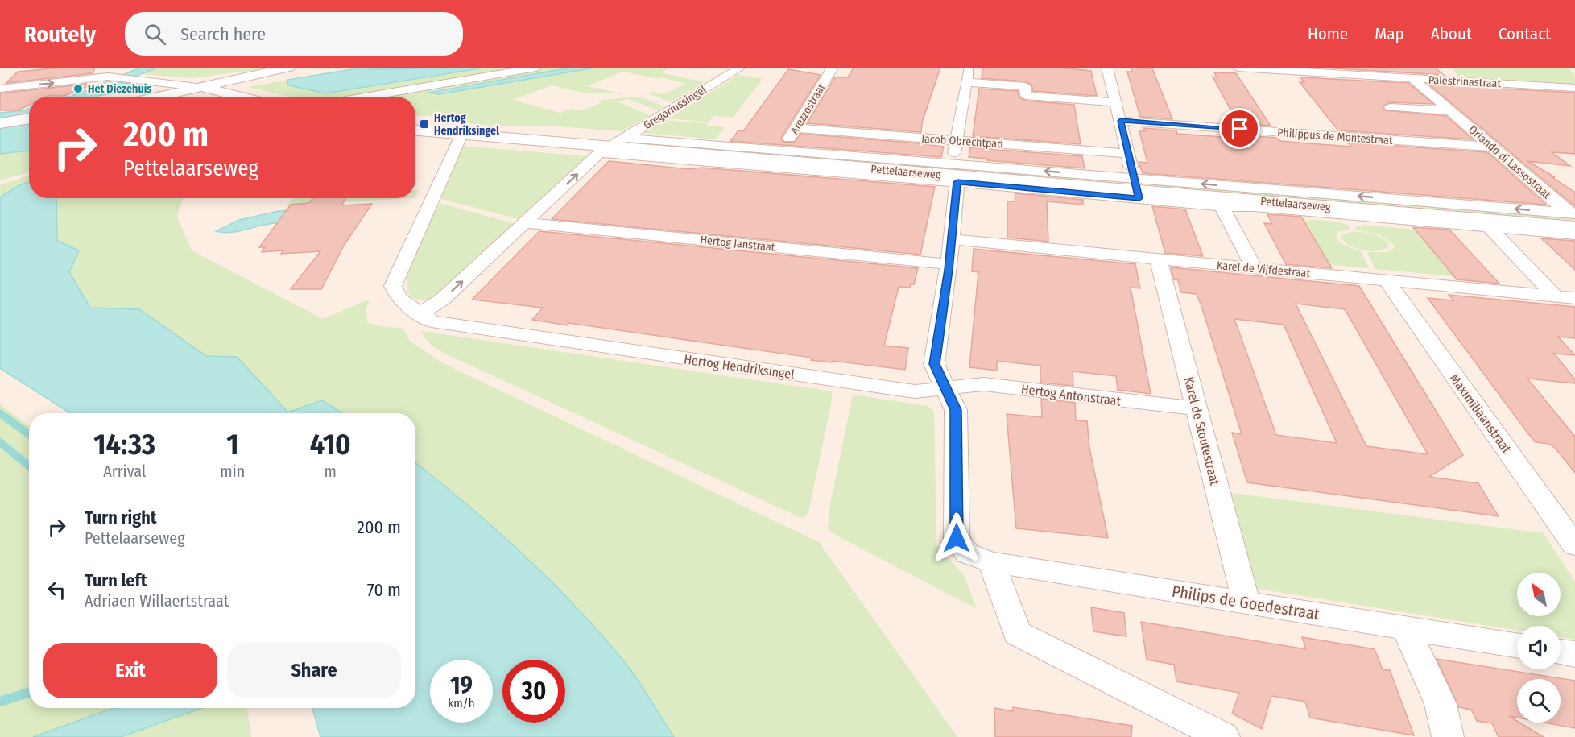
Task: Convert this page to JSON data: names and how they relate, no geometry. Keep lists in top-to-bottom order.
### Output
{
  "streets": {
    "street": [
      "Palestrinastraat",
      "Gregoriussingel",
      "Arezzostraat",
      "Philippus de Montestraat",
      "Jacob Obrechtpad",
      "Orlando di Lassostraat",
      "Pettelaarseweg",
      "Hertog Janstraat",
      "Karel de Vijfdestraat",
      "Hertog Hendriksingel",
      "Hertog Antonstraat",
      "Maximiliaanstraat",
      "Karel de Stoutestraat",
      "Philips de Goedestraat"
    ]
  },
  "crossings": [
    ["Palestrinastraat", "Orlando di Lassostraat"],
    ["Gregoriussingel", "Pettelaarseweg"],
    ["Arezzostraat", "Jacob Obrechtpad"],
    ["Arezzostraat", "Pettelaarseweg"],
    ["Philippus de Montestraat", "Orlando di Lassostraat"],
    ["Orlando di Lassostraat", "Pettelaarseweg"],
    ["Pettelaarseweg", "Hertog Hendriksingel"],
    ["Karel de Vijfdestraat", "Maximiliaanstraat"],
    ["Karel de Vijfdestraat", "Karel de Stoutestraat"],
    ["Hertog Hendriksingel", "Hertog Antonstraat"],
    ["Hertog Antonstraat", "Karel de Stoutestraat"],
    ["Karel de Stoutestraat", "Philips de Goedestraat"]
  ],
  "places": {
    "other": ["Het Diezehuis"],
    "transit": ["Hertog Hendriksingel"]
  },
  "north": "top left",
  "page": {
    "header": "Routely",
    "search": "Search here",
    "nav": [
      "Home",
      "Map",
      "About",
      "Contact"
    ],
    "turn": ["200 m", "Pettelaarseweg"],
    "eta": [
      "14:33",
      "Arrival",
      "1",
      "min",
      "410",
      "m"
    ],
    "list": [
      {
        "name": "Turn right",
        "note": "Pettelaarseweg",
        "value": "200 m"
      },
      {
        "name": "Turn left",
        "note": "Adriaen Willaertstraat",
        "value": "70 m"
      }
    ],
    "buttons": ["Exit", "Share"],
    "speed": "19 km/h",
    "limit": "30"
  }
}
